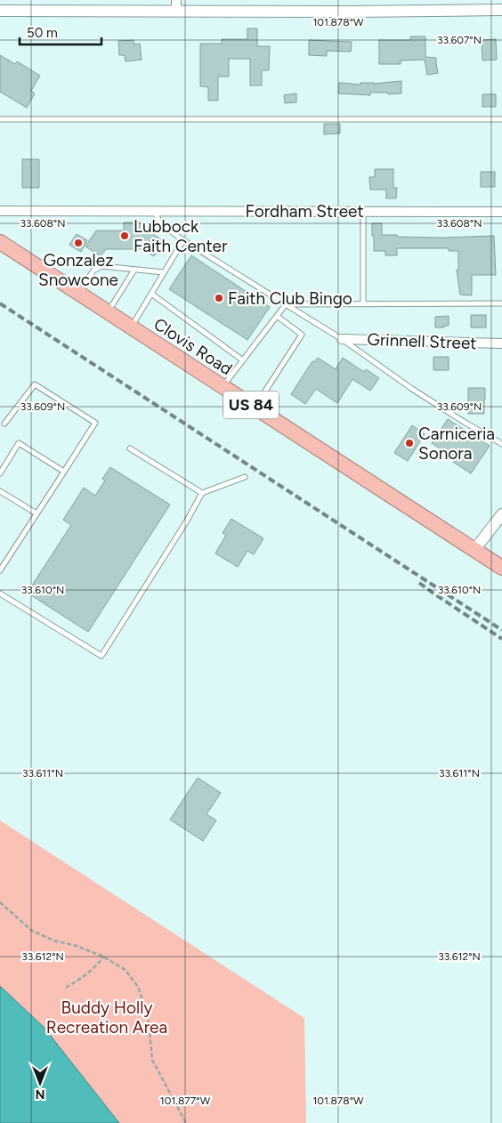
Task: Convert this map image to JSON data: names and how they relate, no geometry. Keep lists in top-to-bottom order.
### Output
{
  "streets": {
    "highway": ["Clovis Road", "US 84"],
    "street": ["Fordham Street", "Grinnell Street"]
  },
  "parks": ["Buddy Holly Recreation Area"],
  "places": [
    "Lubbock Faith Center",
    "Gonzalez Snowcone",
    "Faith Club Bingo",
    "Carniceria Sonora"
  ],
  "scale_bar": "50 m",
  "north": "bottom",
  "coordinates": [
    "101.878°W",
    "33.607°N",
    "33.608°N",
    "33.609°N",
    "33.610°N",
    "33.611°N",
    "33.612°N",
    "101.877°W"
  ]
}
